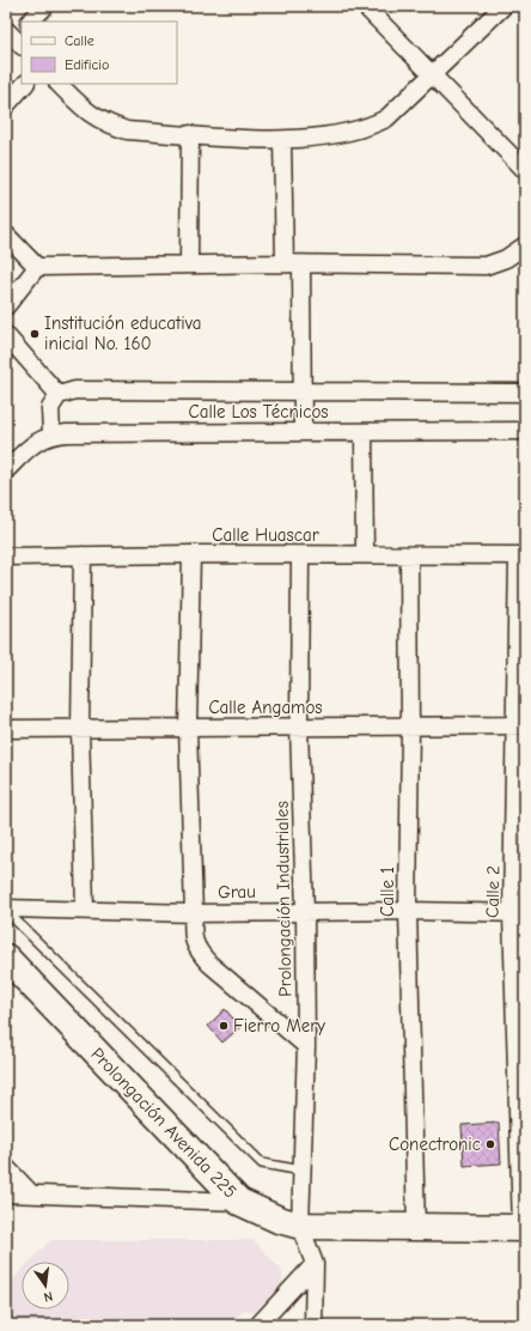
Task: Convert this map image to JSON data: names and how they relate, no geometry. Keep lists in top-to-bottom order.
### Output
{
  "streets": {
    "main road": ["Prolongación Avenida 225"],
    "street": [
      "Calle Los Técnicos",
      "Calle Huascar",
      "Calle Angamos",
      "Grau",
      "Calle 1",
      "Calle 2",
      "Prolongación Industriales"
    ]
  },
  "crossings": [
    ["Calle Huascar", "Calle 1"],
    ["Calle Huascar", "Calle 2"],
    ["Calle Huascar", "Prolongación Industriales"],
    ["Calle Angamos", "Calle 1"],
    ["Calle Angamos", "Calle 2"],
    ["Calle Angamos", "Prolongación Industriales"],
    ["Grau", "Calle 1"],
    ["Grau", "Calle 2"],
    ["Grau", "Prolongación Industriales"],
    ["Calle 1", "Prolongación Avenida 225"],
    ["Calle 2", "Prolongación Avenida 225"],
    ["Prolongación Industriales", "Prolongación Avenida 225"]
  ],
  "places": ["Institución educativa inicial No. 160", "Fierro Mery", "Conectronic"],
  "legend": ["Calle", "Edificio"],
  "north": "bottom"
}
